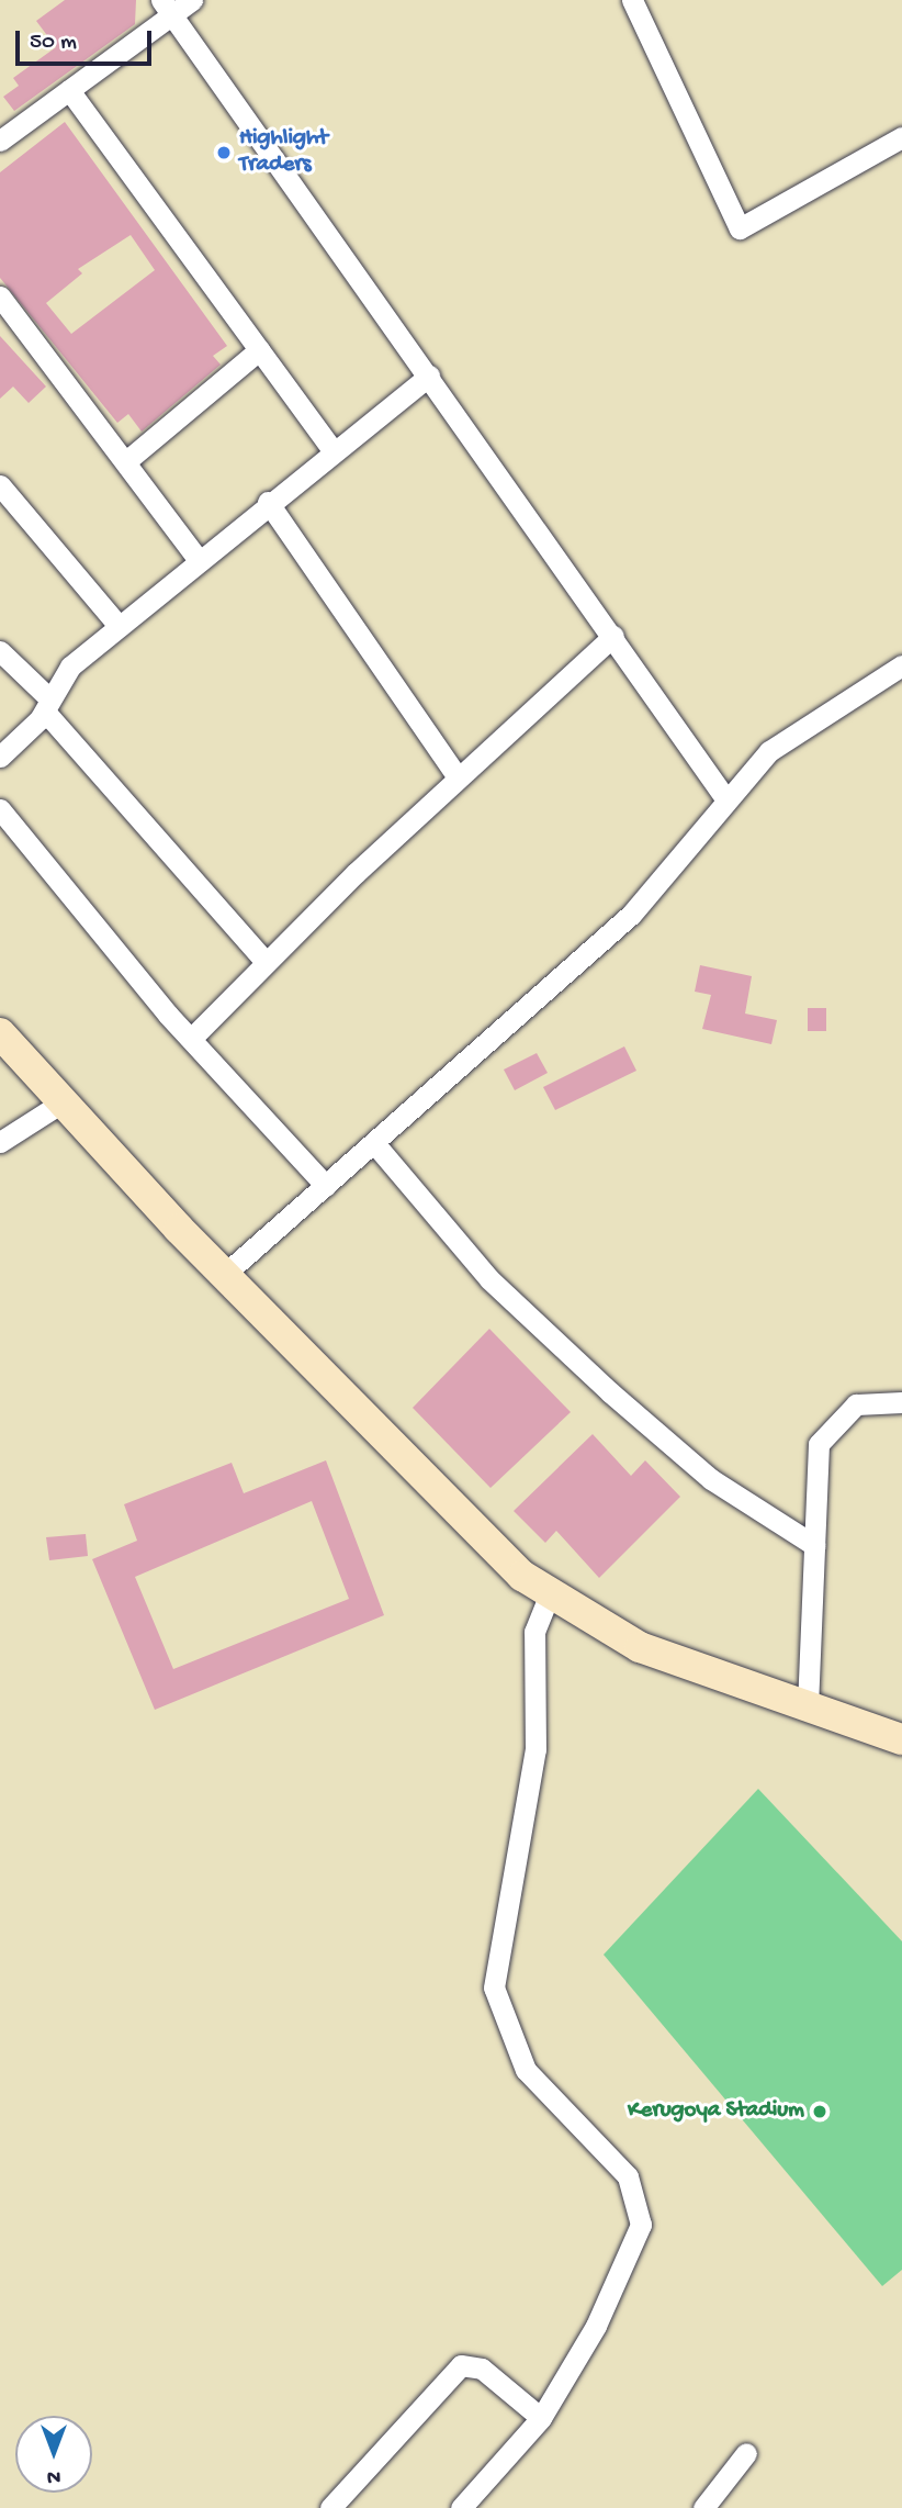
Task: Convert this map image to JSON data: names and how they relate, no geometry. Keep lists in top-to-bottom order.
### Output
{
  "places": ["Highlight Traders", "Kerugoya Stadium"],
  "scale_bar": "50 m",
  "north": "bottom"
}
